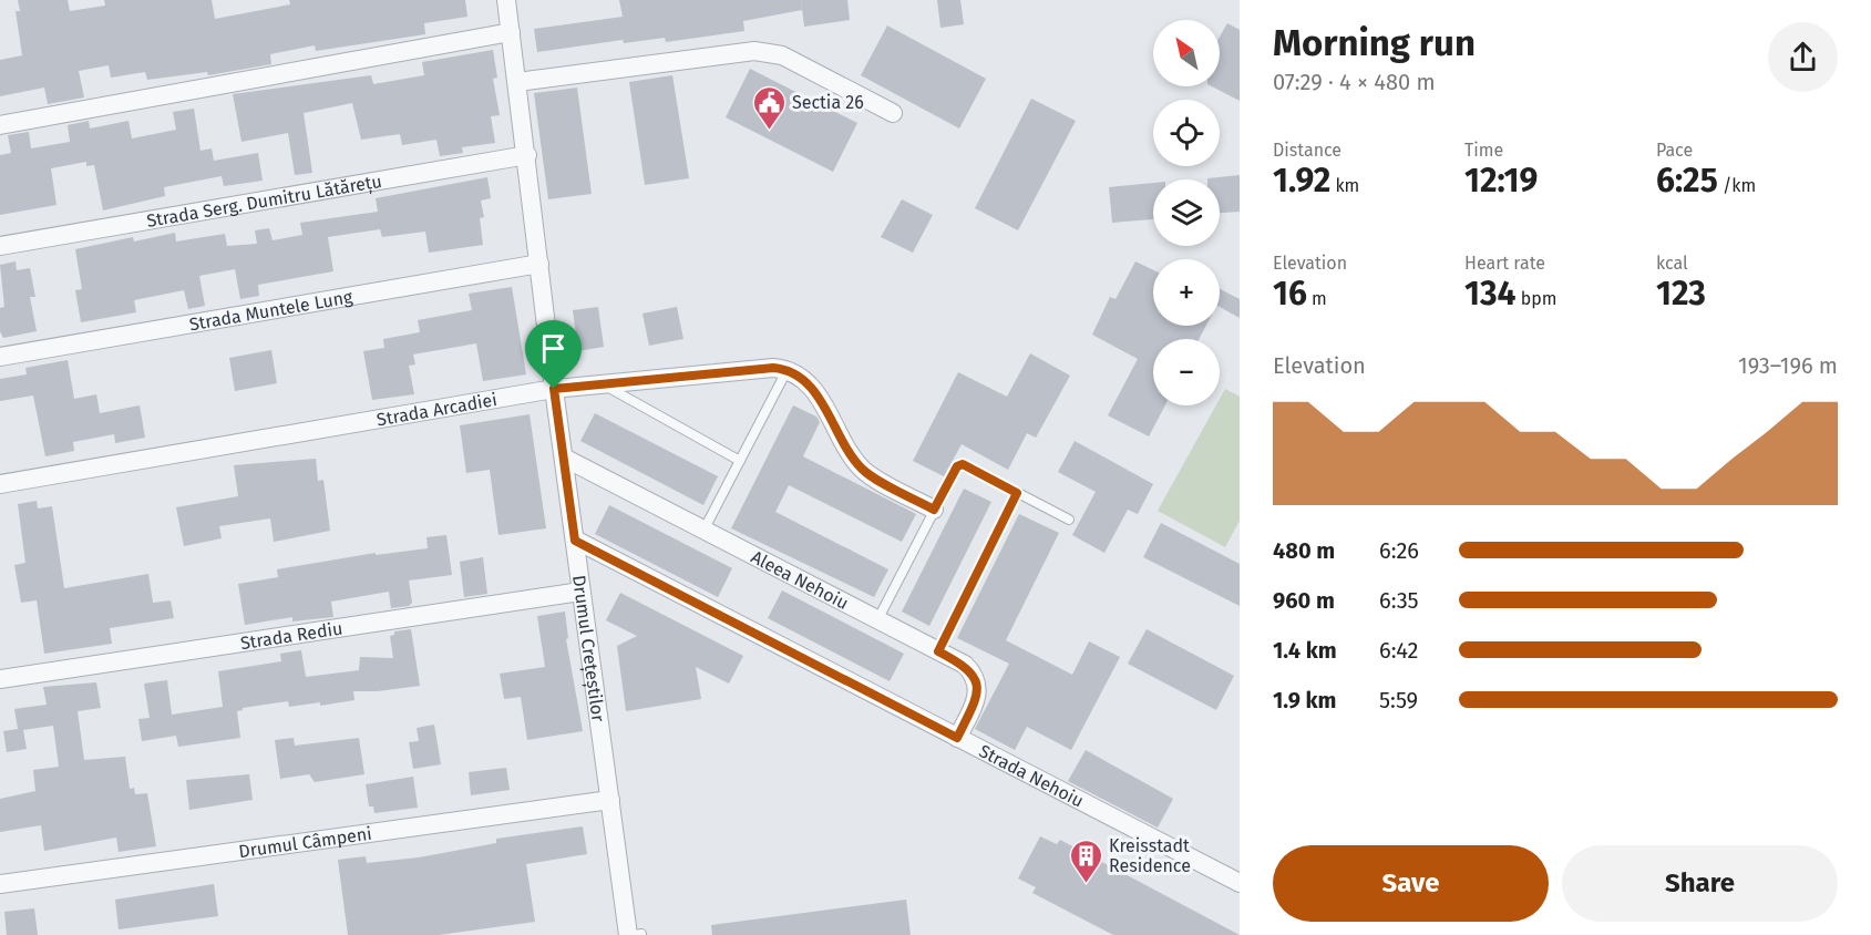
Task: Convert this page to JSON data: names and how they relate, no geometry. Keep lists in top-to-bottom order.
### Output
{
  "streets": {
    "street": [
      "Strada Serg. Dumitru Lătărețu",
      "Strada Muntele Lung",
      "Strada Arcadiei",
      "Aleea Nehoiu",
      "Strada Rediu",
      "Drumul Crețeștilor",
      "Strada Nehoiu",
      "Drumul Câmpeni"
    ]
  },
  "crossings": [
    ["Strada Serg. Dumitru Lătărețu", "Drumul Crețeștilor"],
    ["Strada Muntele Lung", "Drumul Crețeștilor"],
    ["Strada Arcadiei", "Drumul Crețeștilor"],
    ["Aleea Nehoiu", "Drumul Crețeștilor"],
    ["Aleea Nehoiu", "Strada Nehoiu"],
    ["Strada Rediu", "Drumul Crețeștilor"],
    ["Drumul Crețeștilor", "Strada Nehoiu"],
    ["Drumul Crețeștilor", "Drumul Câmpeni"]
  ],
  "places": {
    "public building": ["Sectia 26"],
    "building": ["Kreisstadt Residence"]
  },
  "north": "top left",
  "page": {
    "heading": ["Morning run", "07:29 · 4 × 480 m"],
    "map_buttons": ["+", "−"],
    "stats": [
      ["Distance", "1.92 km"],
      ["Time", "12:19"],
      ["Pace", "6:25 /km"],
      ["Elevation", "16 m"],
      ["Heart rate", "134 bpm"],
      ["kcal", "123"]
    ],
    "chart": ["Elevation", "193–196 m"],
    "list": [
      {
        "name": "480 m",
        "note": "6:26"
      },
      {
        "name": "960 m",
        "note": "6:35"
      },
      {
        "name": "1.4 km",
        "note": "6:42"
      },
      {
        "name": "1.9 km",
        "note": "5:59"
      }
    ],
    "buttons": ["Save", "Share"]
  }
}
